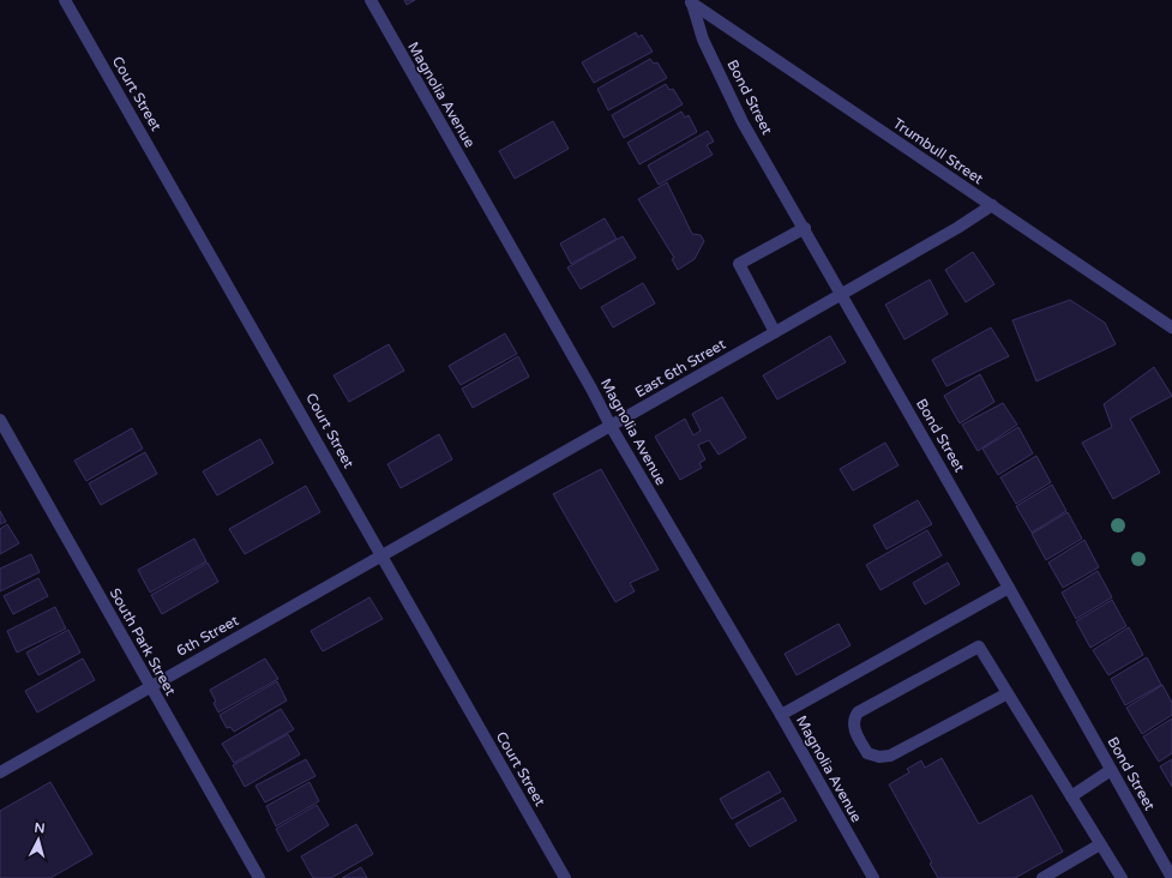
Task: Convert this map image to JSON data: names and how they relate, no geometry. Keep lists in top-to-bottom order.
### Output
{
  "streets": {
    "street": [
      "Court Street",
      "Magnolia Avenue",
      "Bond Street",
      "Trumbull Street",
      "East 6th Street",
      "6th Street",
      "South Park Street"
    ]
  },
  "crossings": [
    ["Court Street", "East 6th Street"],
    ["Court Street", "6th Street"],
    ["Magnolia Avenue", "East 6th Street"],
    ["Bond Street", "Trumbull Street"],
    ["Bond Street", "East 6th Street"],
    ["Trumbull Street", "East 6th Street"],
    ["East 6th Street", "6th Street"],
    ["6th Street", "South Park Street"]
  ],
  "north": "top"
}
